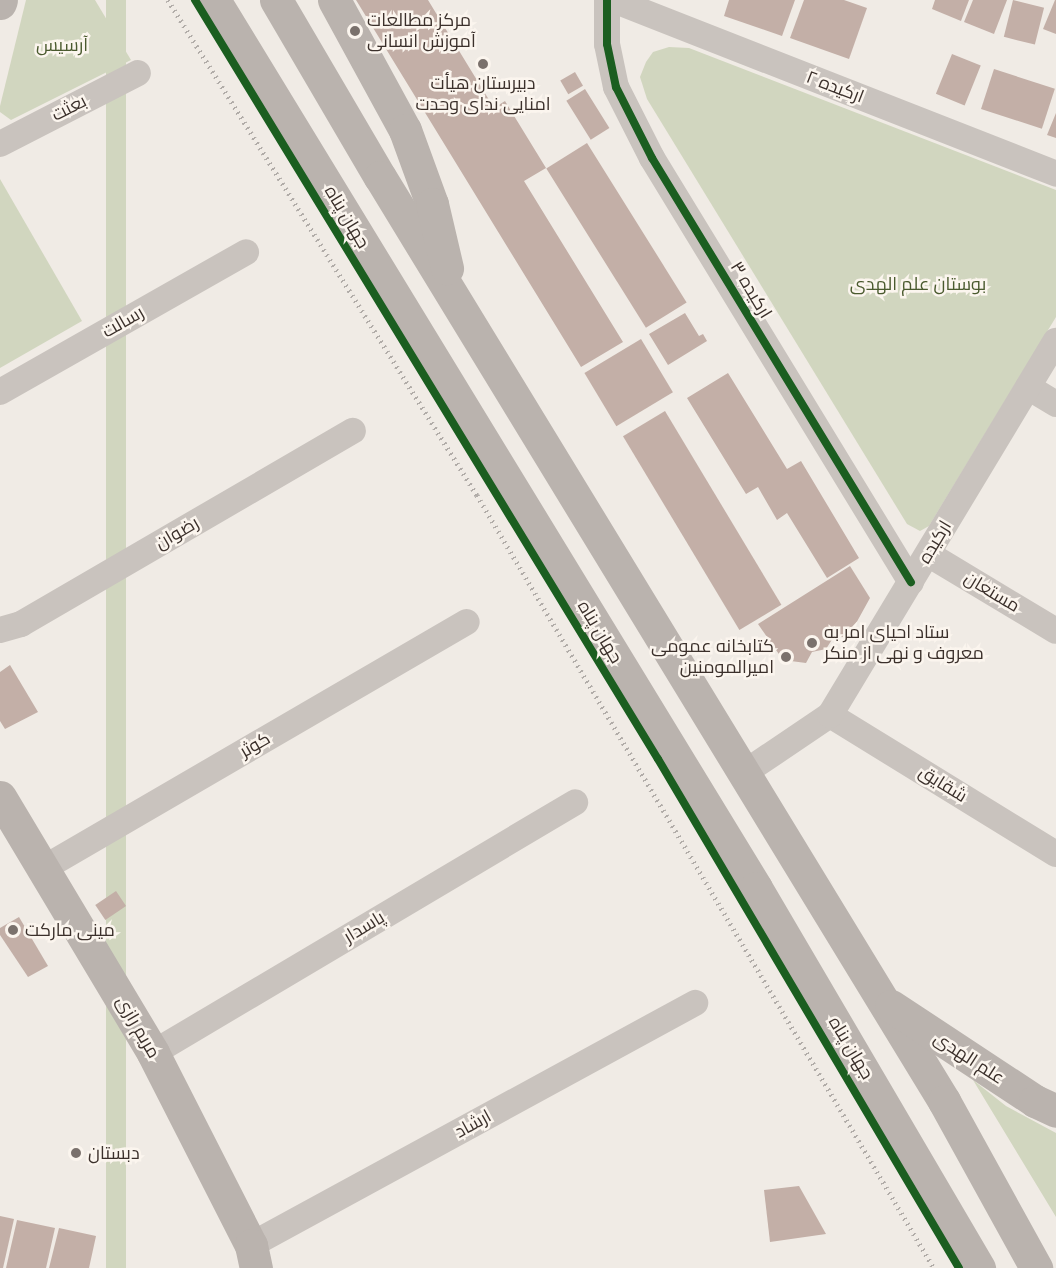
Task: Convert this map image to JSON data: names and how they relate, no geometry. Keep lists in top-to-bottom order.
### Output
{
  "streets": {
    "main road": ["جهان پناه", "مریم رازی", "علم الهدی"],
    "street": [
      "ارکیده ۲",
      "بعثت",
      "ارکیده ۳",
      "رسالت",
      "رضوان",
      "ارکیده",
      "مستعان",
      "کوثر",
      "شقایق",
      "پاسدار",
      "ارشاد"
    ]
  },
  "crossings": [
    ["ارکیده ۳", "ارکیده"],
    ["ارکیده", "مستعان"],
    ["ارکیده", "شقایق"],
    ["کوثر", "مریم رازی"],
    ["پاسدار", "مریم رازی"],
    ["مریم رازی", "ارشاد"]
  ],
  "parks": ["آرسیس", "بوستان علم الهدی"],
  "places": [
    "مرکز مطالعات آموزش انسانی",
    "دبیرستان هیأت امنایی ندای وحدت",
    "ستاد احیای امر به معروف و نهی از منکر",
    "کتابخانه عمومی امیرالمومنین",
    "مینی مارکت",
    "دبستان"
  ]
}
